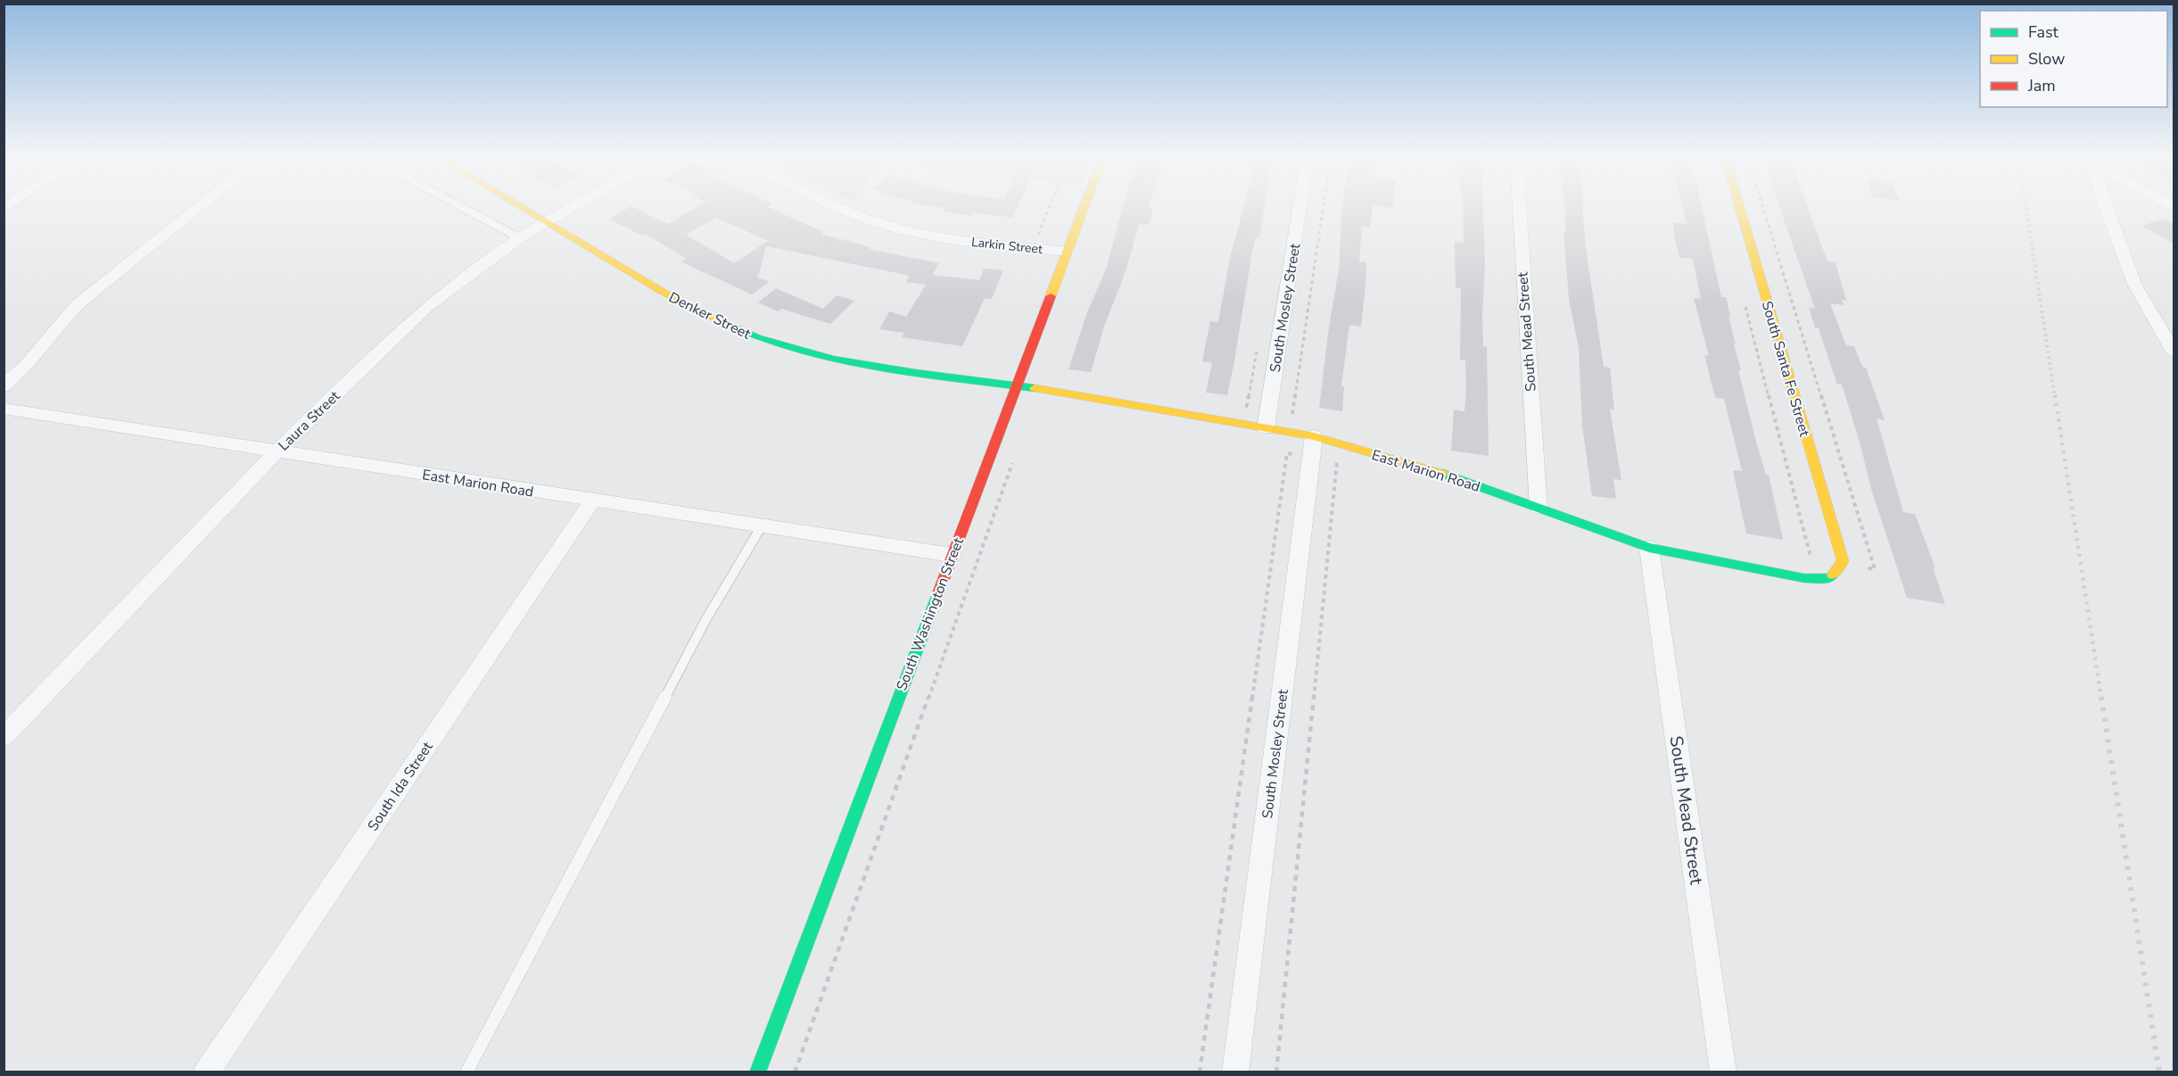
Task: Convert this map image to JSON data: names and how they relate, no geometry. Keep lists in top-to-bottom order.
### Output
{
  "streets": {
    "street": [
      "Larkin Street",
      "South Mosley Street",
      "Denker Street",
      "South Mead Street",
      "South Santa Fe Street",
      "Laura Street",
      "East Marion Road",
      "South Washington Street",
      "South Ida Street"
    ]
  },
  "crossings": [
    ["Larkin Street", "South Washington Street"],
    ["South Mosley Street", "East Marion Road"],
    ["Denker Street", "Laura Street"],
    ["Denker Street", "East Marion Road"],
    ["Denker Street", "South Washington Street"],
    ["South Mead Street", "East Marion Road"],
    ["South Santa Fe Street", "East Marion Road"],
    ["Laura Street", "East Marion Road"],
    ["East Marion Road", "South Washington Street"],
    ["East Marion Road", "South Ida Street"]
  ],
  "legend": ["Fast", "Slow", "Jam"]
}
